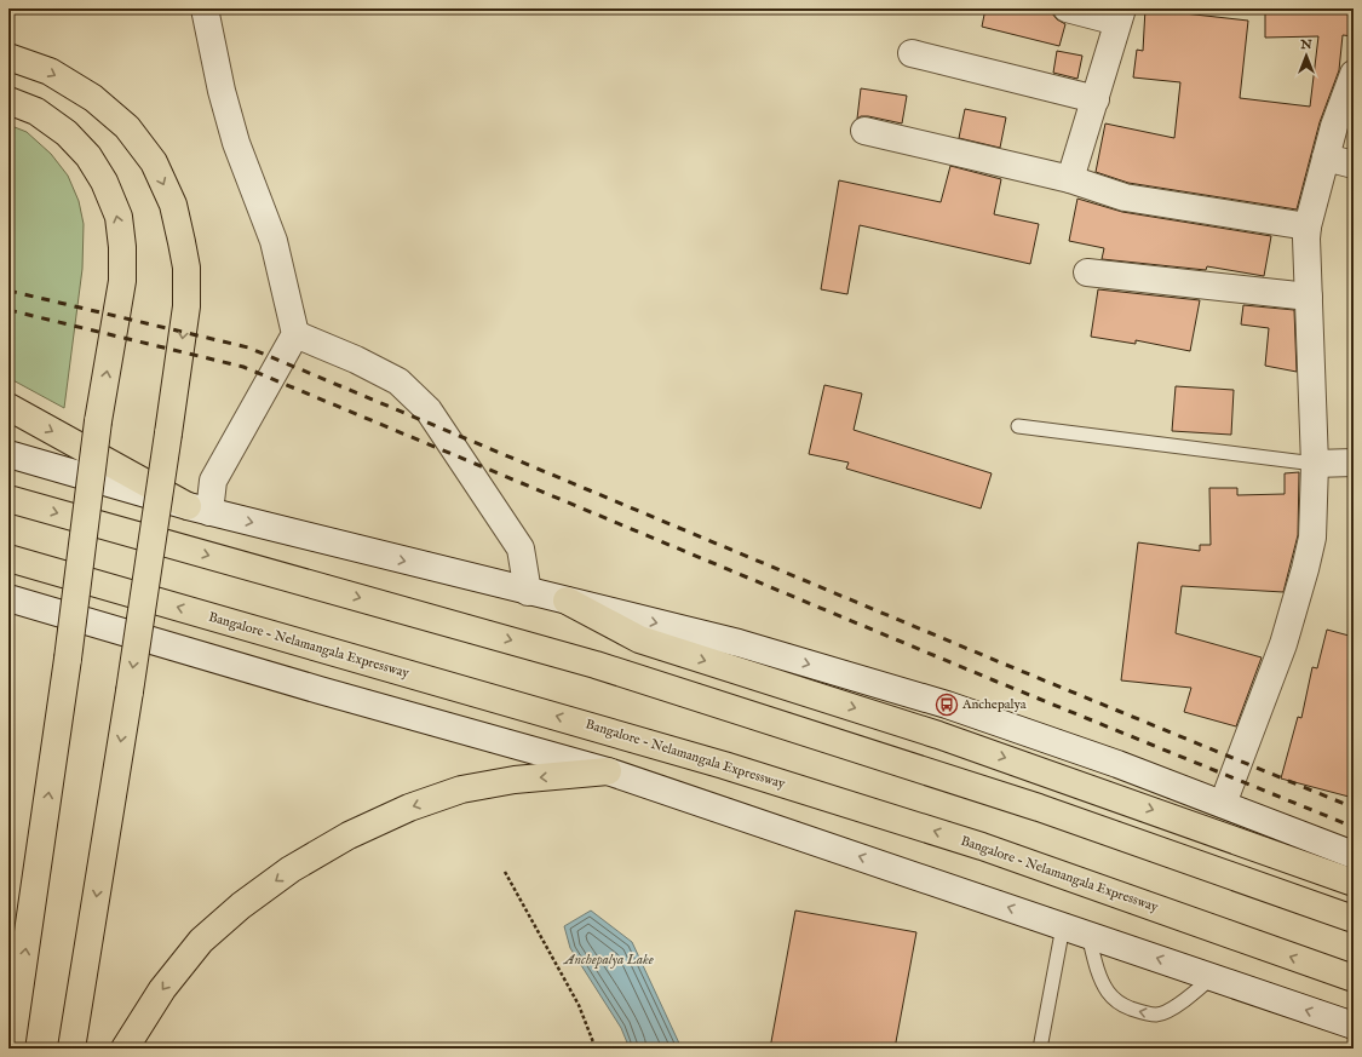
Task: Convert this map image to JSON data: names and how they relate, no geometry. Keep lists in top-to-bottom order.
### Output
{
  "streets": {
    "highway": ["Bangalore - Nelamangala Expressway"]
  },
  "water": ["Anchepalya Lake"],
  "places": {
    "bus stop": ["Anchepalya"]
  },
  "north": "top"
}
